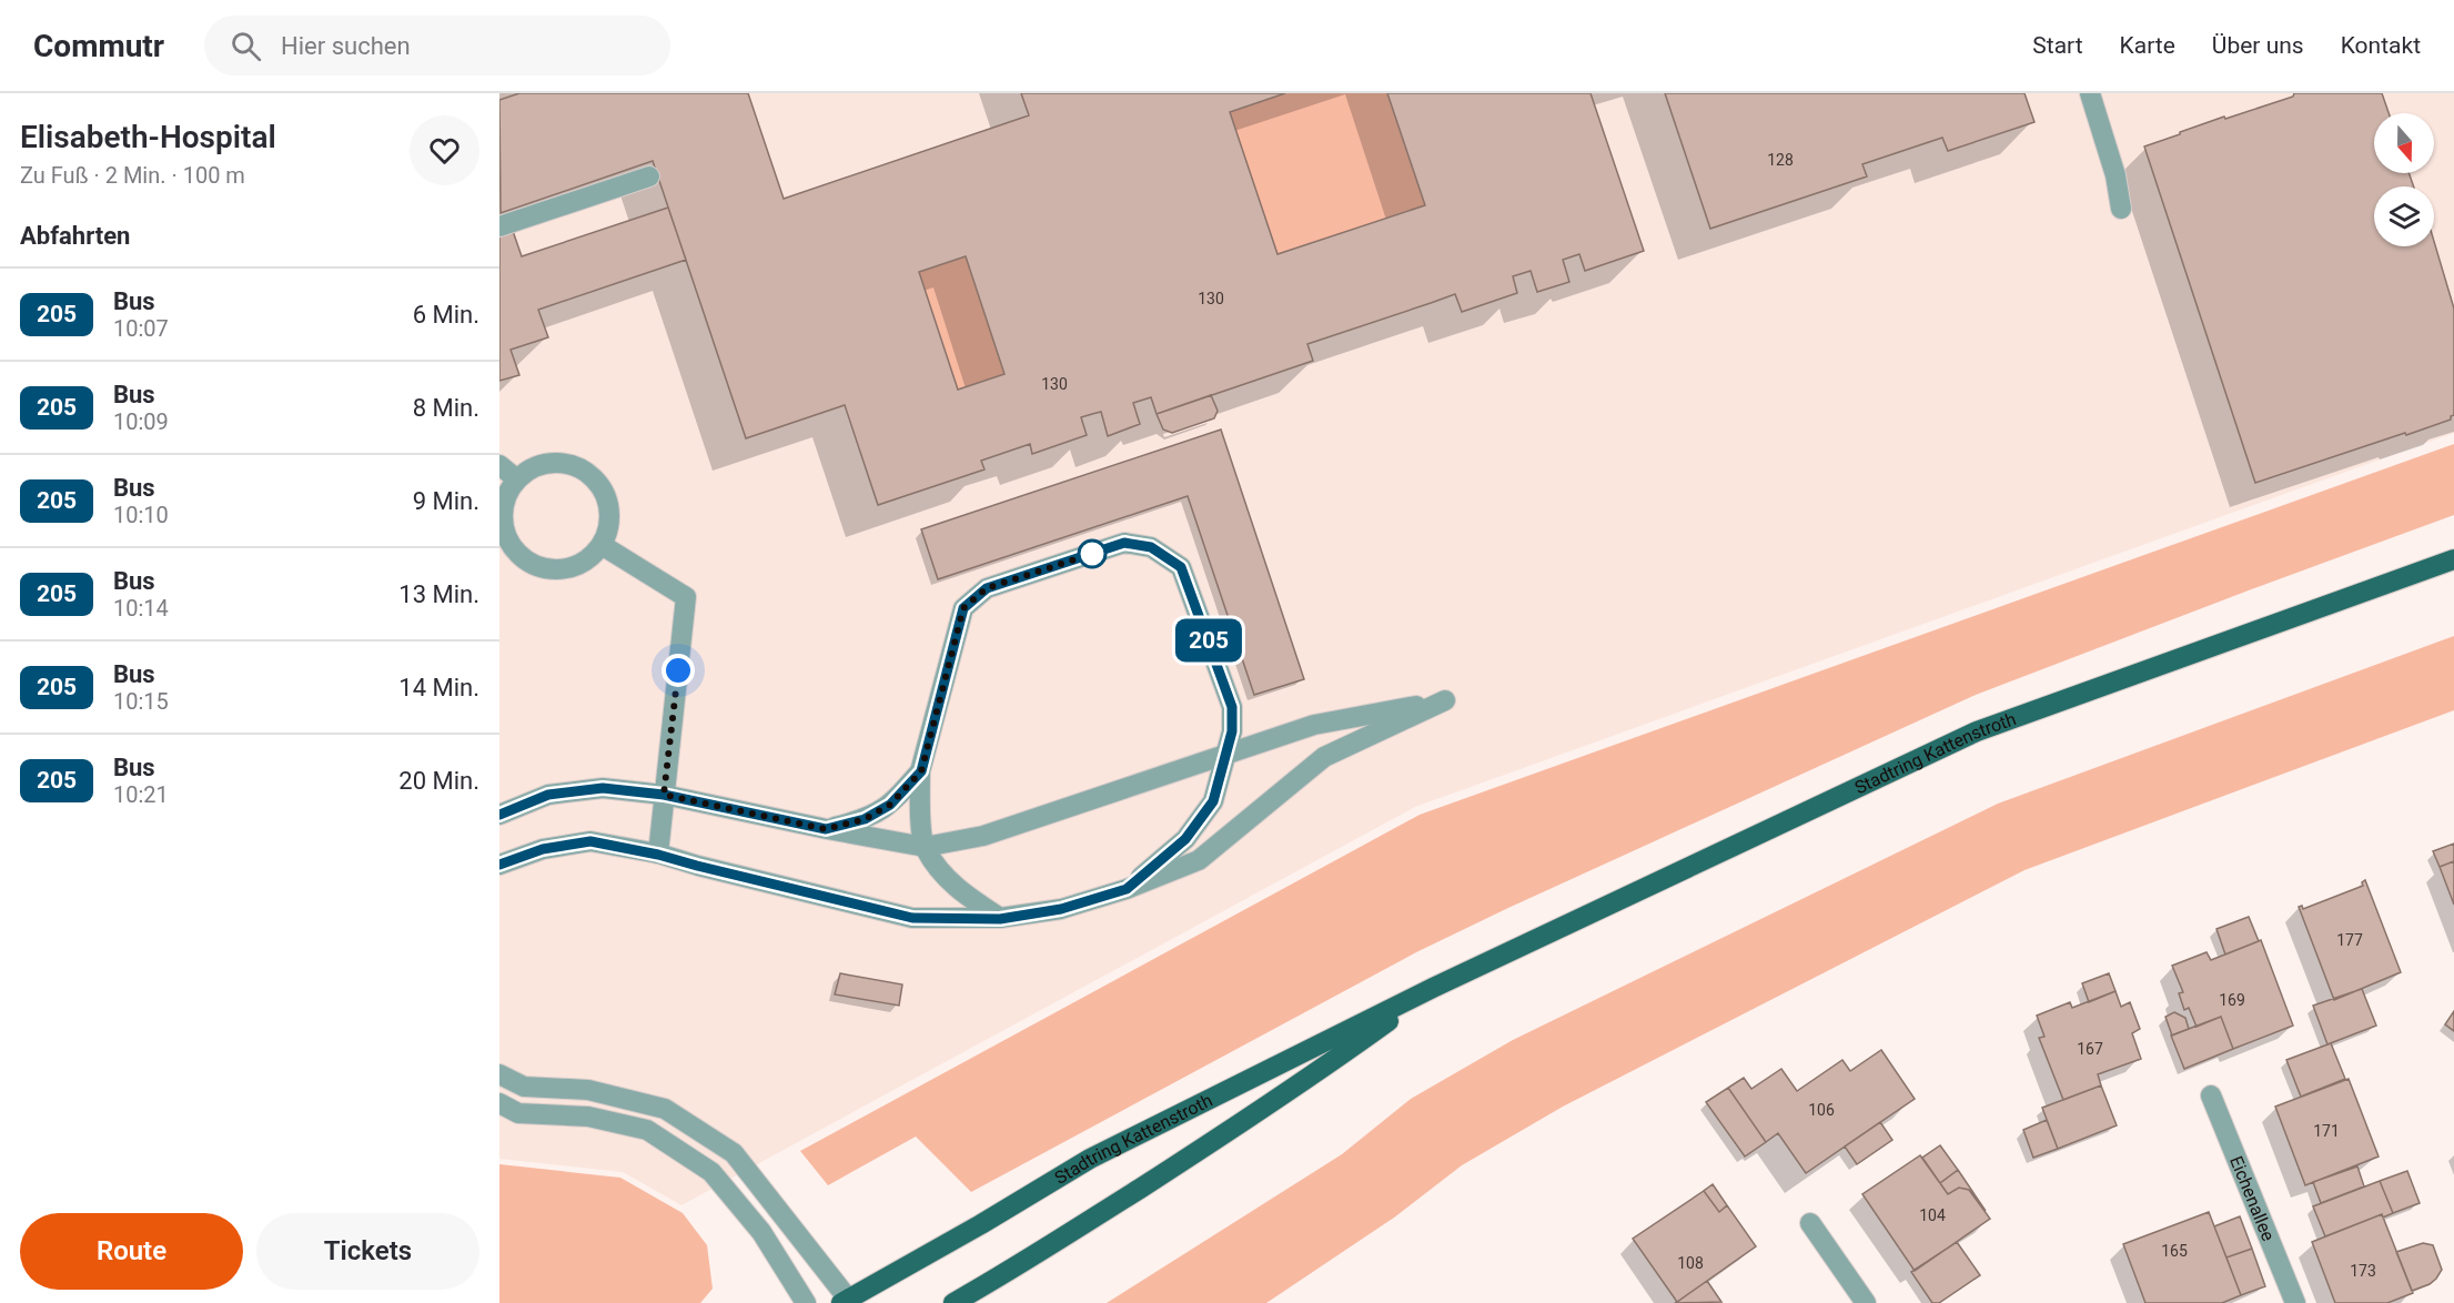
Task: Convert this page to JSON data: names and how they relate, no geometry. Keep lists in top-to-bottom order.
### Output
{
  "streets": {
    "main road": ["Stadtring Kattenstroth"],
    "street": ["Eichenallee"]
  },
  "lines": ["bus line 205"],
  "house_numbers": [
    "128",
    "130",
    "130",
    "177",
    "169",
    "167",
    "106",
    "171",
    "104",
    "165",
    "108",
    "173"
  ],
  "north": "bottom",
  "page": {
    "header": "Commutr",
    "search": "Hier suchen",
    "nav": [
      "Start",
      "Karte",
      "Über uns",
      "Kontakt"
    ],
    "heading": [
      ["Elisabeth-Hospital", "Zu Fuß · 2 Min. · 100 m"],
      "Abfahrten"
    ],
    "on_map": "205",
    "list": [
      {
        "mark": "205",
        "name": "Bus",
        "note": "10:07",
        "value": "6 Min."
      },
      {
        "mark": "205",
        "name": "Bus",
        "note": "10:09",
        "value": "8 Min."
      },
      {
        "mark": "205",
        "name": "Bus",
        "note": "10:10",
        "value": "9 Min."
      },
      {
        "mark": "205",
        "name": "Bus",
        "note": "10:14",
        "value": "13 Min."
      },
      {
        "mark": "205",
        "name": "Bus",
        "note": "10:15",
        "value": "14 Min."
      },
      {
        "mark": "205",
        "name": "Bus",
        "note": "10:21",
        "value": "20 Min."
      }
    ],
    "buttons": ["Route", "Tickets"]
  }
}
